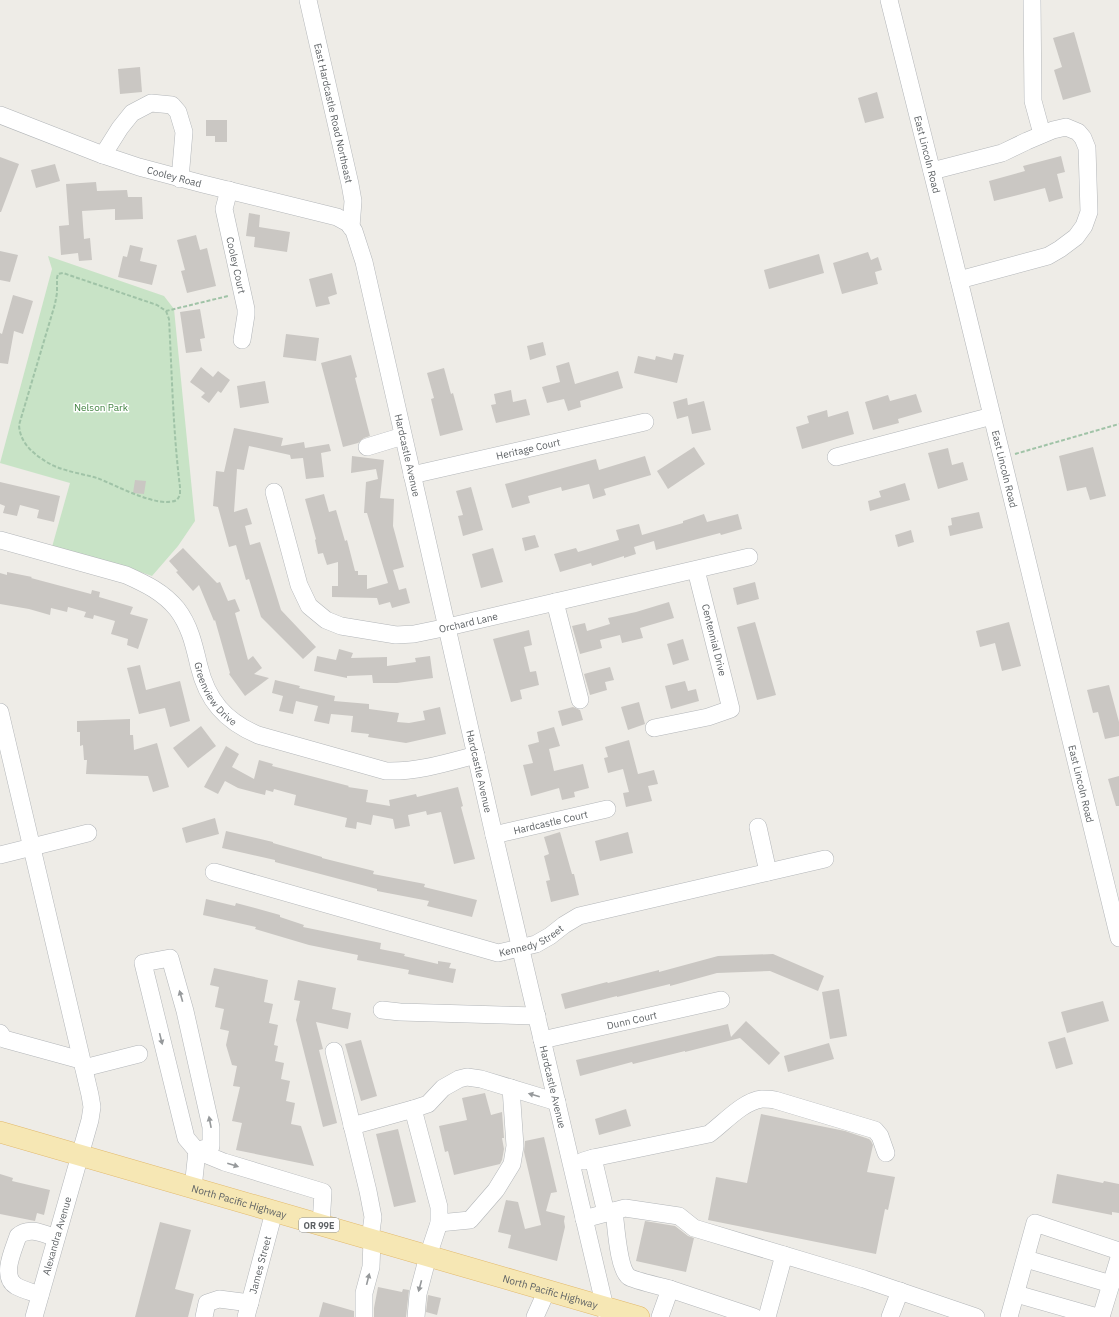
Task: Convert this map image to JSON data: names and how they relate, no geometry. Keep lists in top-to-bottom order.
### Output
{
  "streets": {
    "main road": ["North Pacific Highway", "OR 99E"],
    "street": [
      "East Hardcastle Road Northeast",
      "East Lincoln Road",
      "Cooley Road",
      "Cooley Court",
      "Heritage Court",
      "Hardcastle Avenue",
      "Orchard Lane",
      "Centennial Drive",
      "Greenview Drive",
      "Hardcastle Court",
      "Kennedy Street",
      "Dunn Court",
      "Alexandra Avenue",
      "James Street"
    ]
  },
  "crossings": [
    ["East Hardcastle Road Northeast", "Cooley Road"],
    ["East Hardcastle Road Northeast", "Hardcastle Avenue"],
    ["Cooley Road", "Cooley Court"],
    ["Cooley Road", "Hardcastle Avenue"],
    ["Heritage Court", "Hardcastle Avenue"],
    ["Hardcastle Avenue", "Orchard Lane"],
    ["Hardcastle Avenue", "Greenview Drive"],
    ["Hardcastle Avenue", "Hardcastle Court"],
    ["Hardcastle Avenue", "Kennedy Street"],
    ["Hardcastle Avenue", "Dunn Court"],
    ["Hardcastle Avenue", "North Pacific Highway"],
    ["Orchard Lane", "Centennial Drive"],
    ["North Pacific Highway", "Alexandra Avenue"],
    ["North Pacific Highway", "James Street"]
  ],
  "parks": ["Nelson Park"]
}
